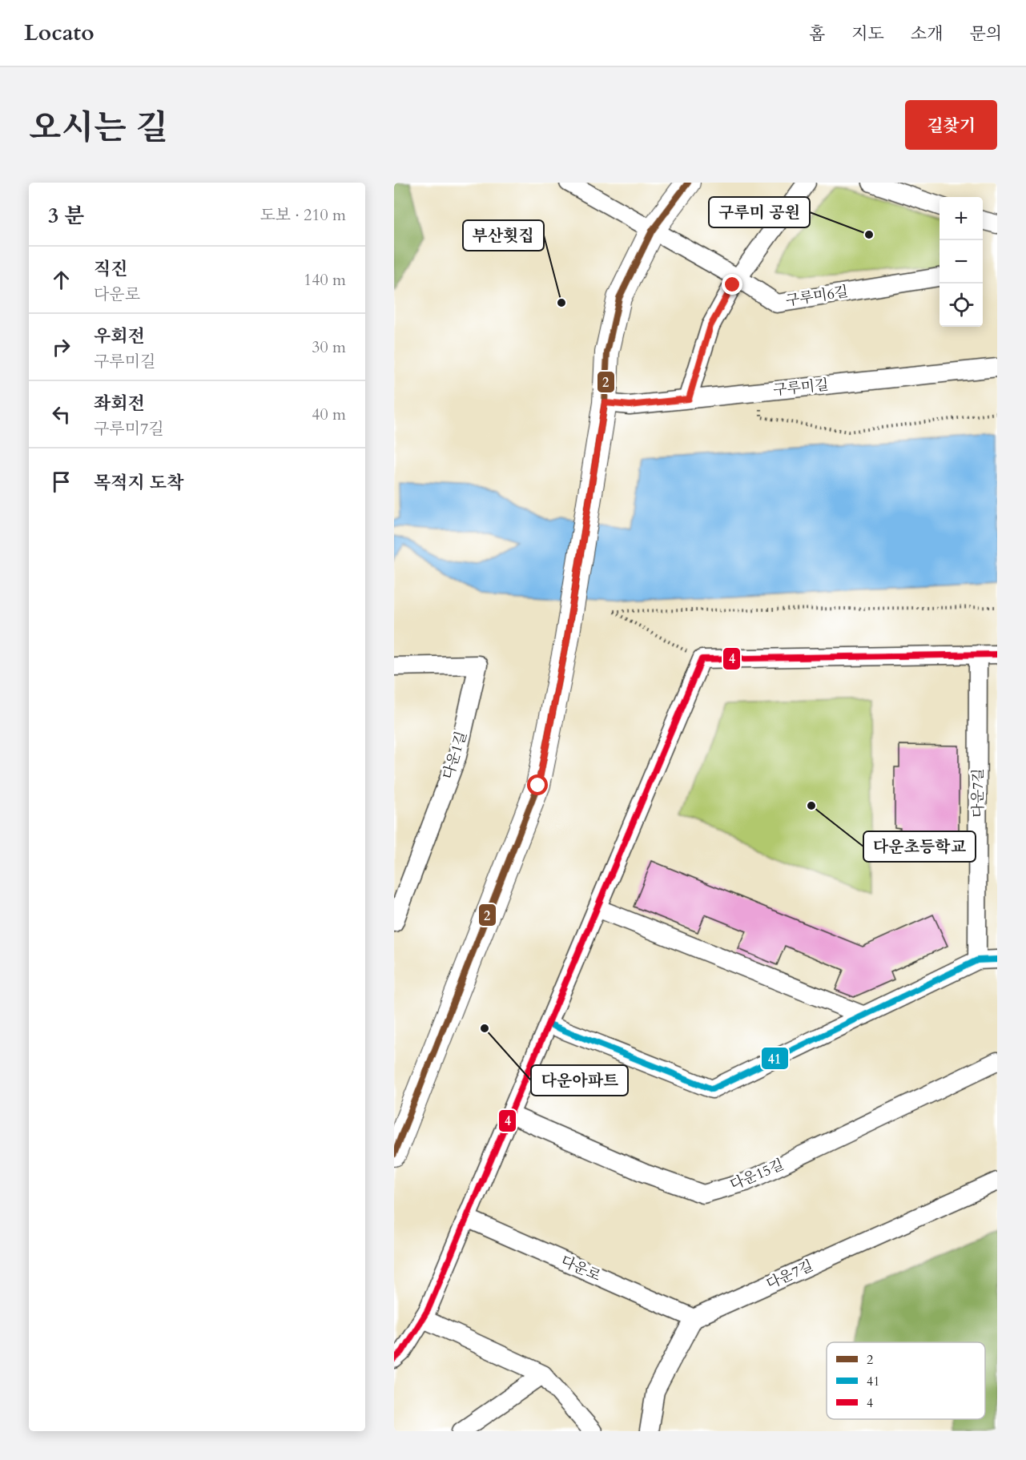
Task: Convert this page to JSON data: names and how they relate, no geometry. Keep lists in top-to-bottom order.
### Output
{
  "streets": {
    "street": [
      "구루미6길",
      "구루미길",
      "다운1길",
      "다운7길",
      "다운15길",
      "다운로"
    ]
  },
  "crossings": [
    ["다운7길", "다운로"]
  ],
  "places": [
    "구루미 공원",
    "부산횟집",
    "다운초등학교",
    "다운아파트"
  ],
  "lines": ["transit line 2", "transit line 4", "transit line 41"],
  "legend": ["2", "41", "4"],
  "page": {
    "header": "Locato",
    "nav": [
      "홈",
      "지도",
      "소개",
      "문의"
    ],
    "title": "오시는 길",
    "buttons": "길찾기",
    "heading": ["3 분", "도보 · 210 m"],
    "map_buttons": ["+", "−"],
    "list": [
      ["직진", "다운로", "140 m"],
      ["우회전", "구루미길", "30 m"],
      ["좌회전", "구루미7길", "40 m"],
      "목적지 도착"
    ]
  }
}
